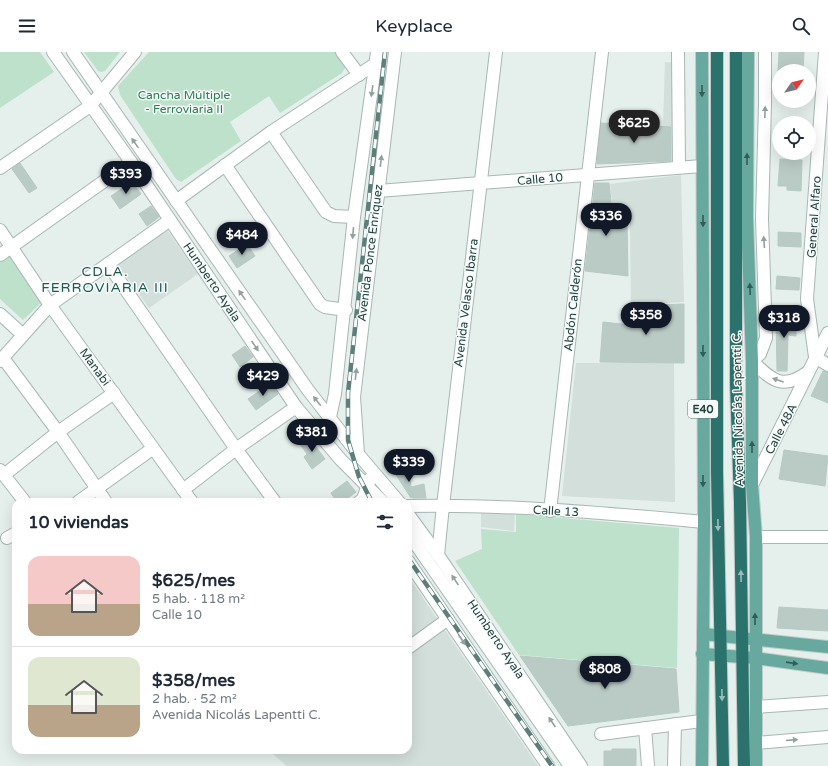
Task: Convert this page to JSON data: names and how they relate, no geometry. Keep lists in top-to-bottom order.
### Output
{
  "streets": {
    "highway": ["E40", "Avenida Nicolás Lapentti C."],
    "street": [
      "Calle 10",
      "General Alfaro",
      "Avenida Ponce Enriquez",
      "Humberto Ayala",
      "Avenida Velasco Ibarra",
      "Abdón Calderón",
      "Manabi",
      "Calle 48A",
      "Calle 13"
    ]
  },
  "crossings": [
    ["Calle 10", "Avenida Ponce Enriquez"],
    ["Calle 10", "Avenida Velasco Ibarra"],
    ["Calle 10", "Abdón Calderón"],
    ["Calle 10", "E40"],
    ["General Alfaro", "Calle 48A"],
    ["Avenida Ponce Enriquez", "Humberto Ayala"],
    ["Humberto Ayala", "Avenida Velasco Ibarra"],
    ["Avenida Velasco Ibarra", "Calle 13"],
    ["Abdón Calderón", "Calle 13"],
    ["E40", "Calle 13"],
    ["Avenida Nicolás Lapentti C.", "Calle 48A"]
  ],
  "districts": ["CDLA. FERROVIARIA III"],
  "parks": ["Cancha Múltiple - Ferroviaria II"],
  "north": "top right",
  "page": {
    "header": "Keyplace",
    "price": [
      "$625",
      "$393",
      "$336",
      "$484",
      "$358",
      "$318",
      "$429",
      "$381",
      "$339",
      "$808"
    ],
    "heading": "10 viviendas",
    "list": [
      {
        "name": "$625/mes",
        "note": "5 hab. · 118 m² · Calle 10"
      },
      {
        "name": "$358/mes",
        "note": "2 hab. · 52 m² · Avenida Nicolás Lapentti C."
      }
    ]
  }
}
